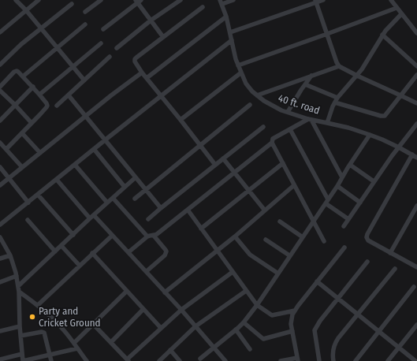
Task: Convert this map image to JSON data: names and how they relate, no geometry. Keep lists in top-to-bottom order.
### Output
{
  "streets": {
    "street": ["40 ft. road"]
  },
  "places": ["Party and Cricket Ground"]
}
